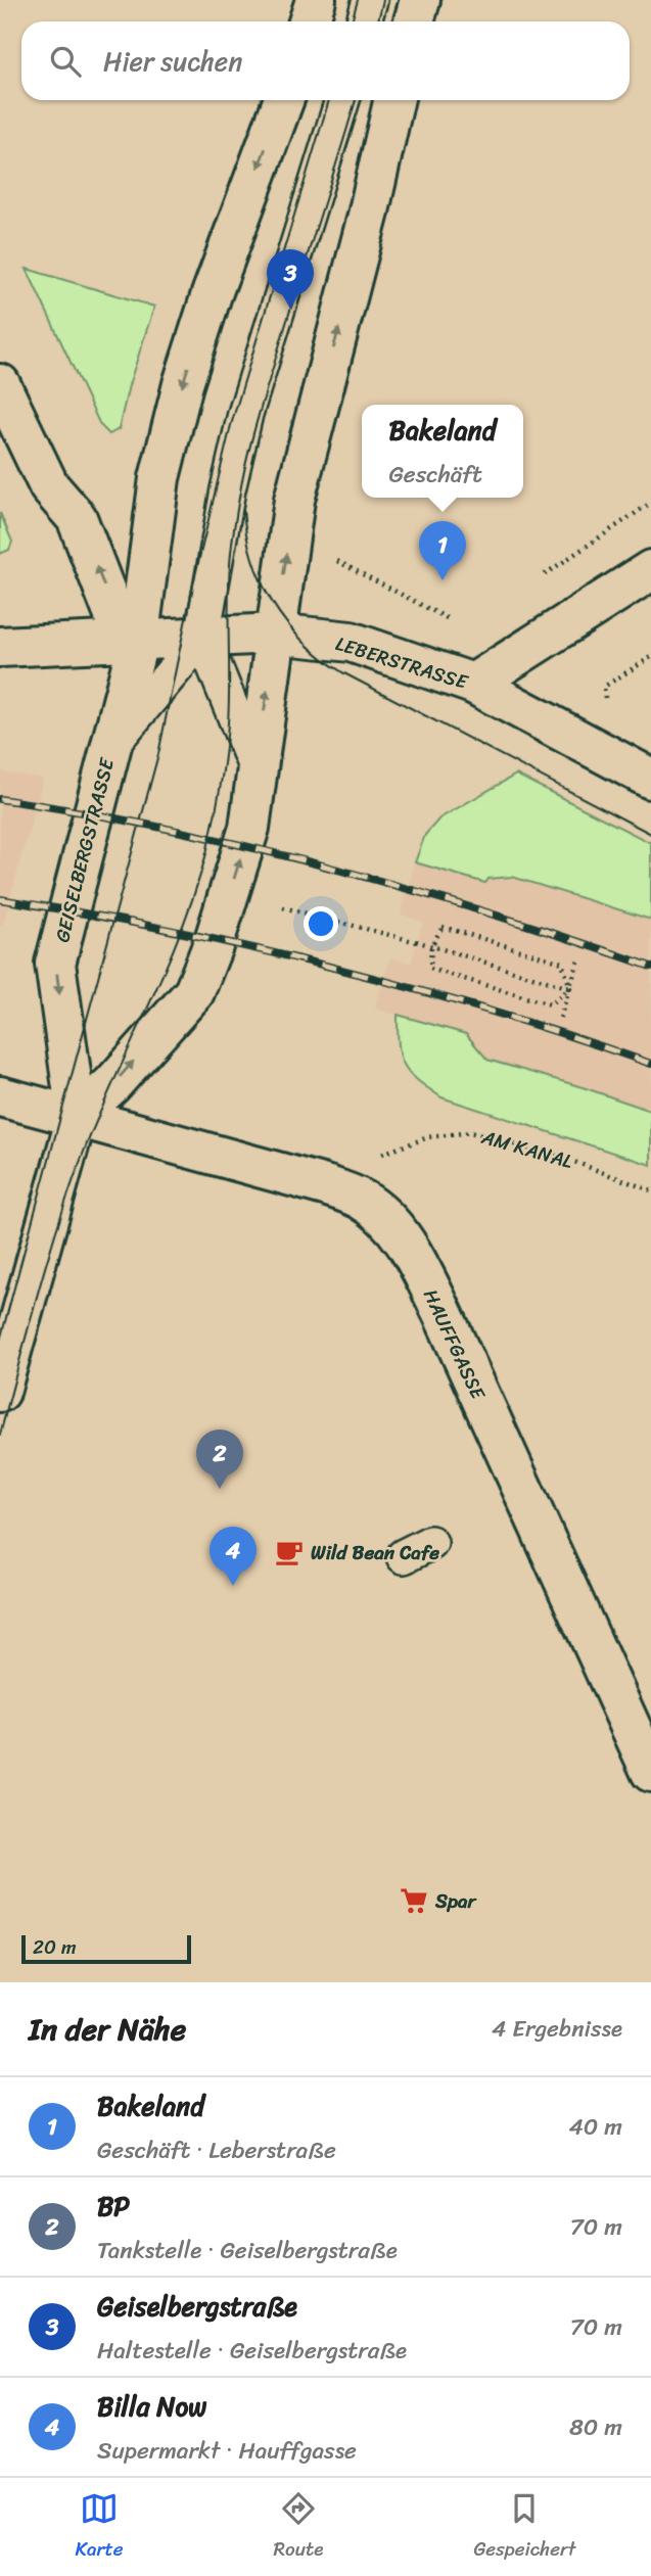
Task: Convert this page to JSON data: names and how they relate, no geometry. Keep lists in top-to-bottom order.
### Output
{
  "streets": {
    "main road": ["LEBERSTRASSE", "GEISELBERGSTRASSE", "HAUFFGASSE"],
    "path": ["AM KANAL"]
  },
  "crossings": [
    ["LEBERSTRASSE", "GEISELBERGSTRASSE"],
    ["GEISELBERGSTRASSE", "HAUFFGASSE"],
    ["AM KANAL", "HAUFFGASSE"]
  ],
  "places": {
    "cafe": ["Wild Bean Cafe"],
    "supermarket": ["Spar"]
  },
  "scale_bar": "20 m",
  "page": {
    "search": "Hier suchen",
    "pins": [
      "3",
      "1",
      "2",
      "4"
    ],
    "popup": ["Bakeland", "Geschäft"],
    "scale": "20 m",
    "heading": ["In der Nähe", "4 Ergebnisse"],
    "list": [
      {
        "mark": "1",
        "name": "Bakeland",
        "note": "Geschäft · Leberstraße",
        "value": "40 m"
      },
      {
        "mark": "2",
        "name": "BP",
        "note": "Tankstelle · Geiselbergstraße",
        "value": "70 m"
      },
      {
        "mark": "3",
        "name": "Geiselbergstraße",
        "note": "Haltestelle · Geiselbergstraße",
        "value": "70 m"
      },
      {
        "mark": "4",
        "name": "Billa Now",
        "note": "Supermarkt · Hauffgasse",
        "value": "80 m"
      }
    ],
    "nav": ["Karte", "Route", "Gespeichert"]
  }
}
